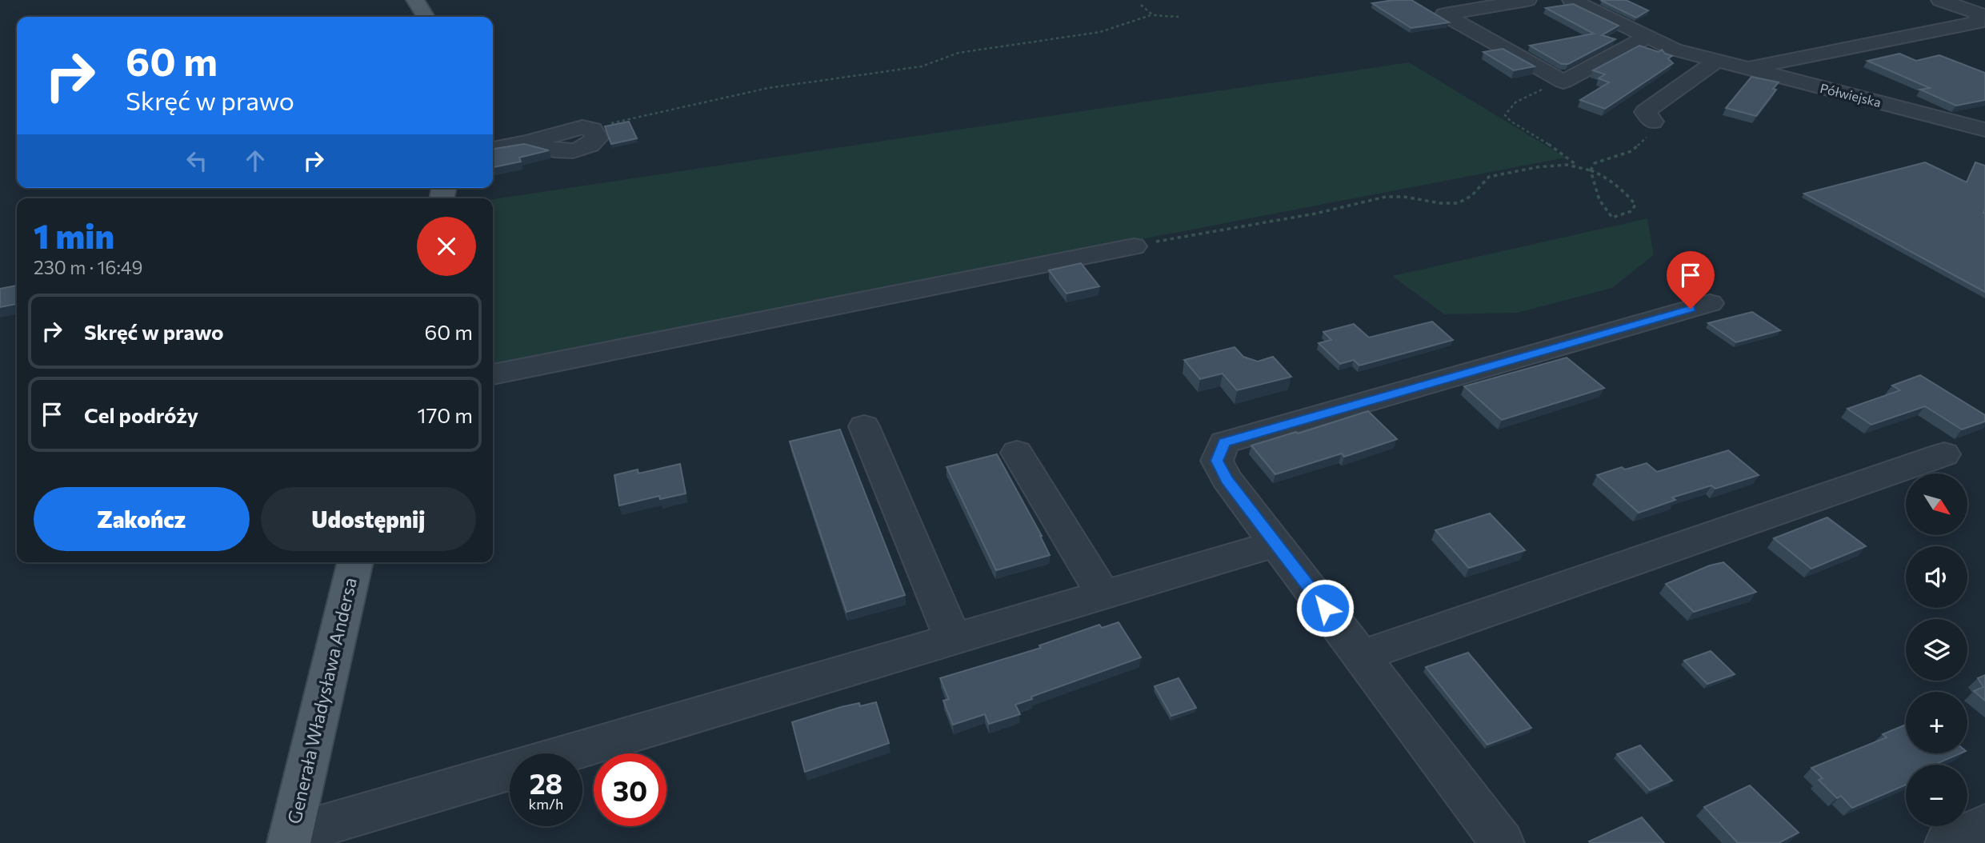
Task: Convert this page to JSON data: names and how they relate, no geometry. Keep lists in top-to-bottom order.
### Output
{
  "streets": {
    "main road": ["Generała Władysława Andersa"],
    "street": ["Półwiejska"]
  },
  "north": "bottom right",
  "page": {
    "turn": ["60 m", "Skręć w prawo"],
    "heading": ["1 min", "230 m · 16:49"],
    "list": [
      {
        "name": "Skręć w prawo",
        "value": "60 m"
      },
      {
        "name": "Cel podróży",
        "value": "170 m"
      }
    ],
    "map_buttons": ["+", "−"],
    "buttons": ["Zakończ", "Udostępnij"],
    "speed": "28 km/h",
    "limit": "30"
  }
}
